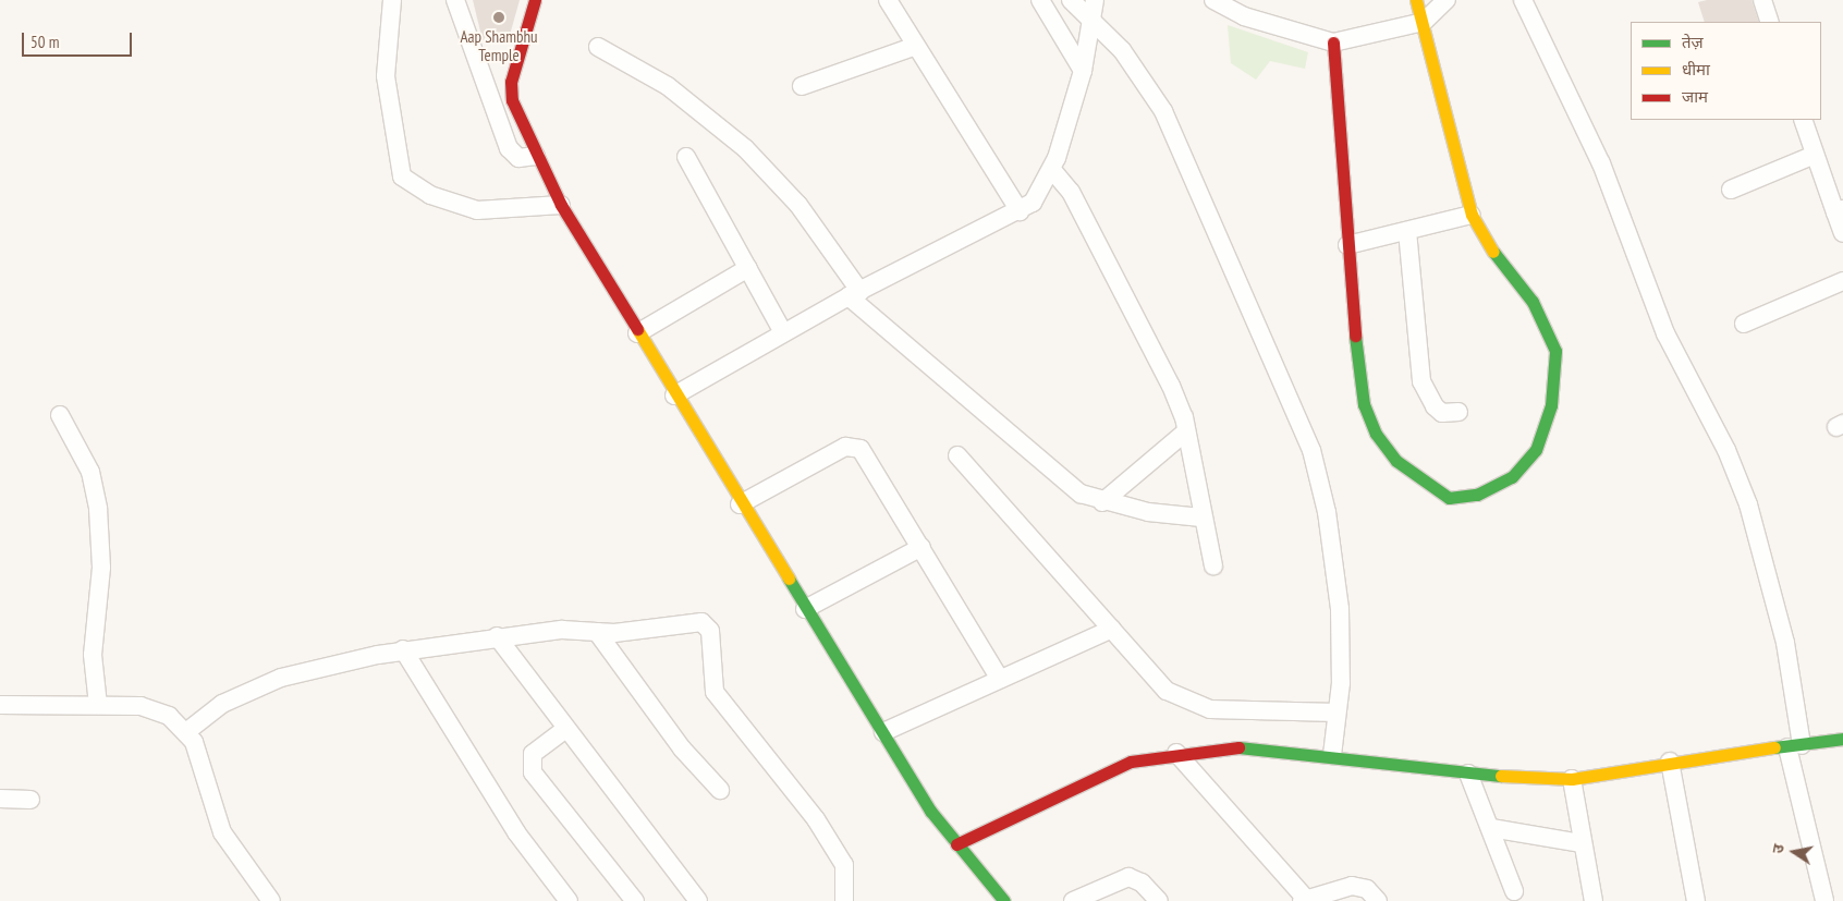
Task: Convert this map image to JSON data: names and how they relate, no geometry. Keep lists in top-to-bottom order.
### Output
{
  "places": ["Aap Shambhu Temple"],
  "legend": ["तेज़", "धीमा", "जाम"],
  "scale_bar": "50 m",
  "north": "left"
}
